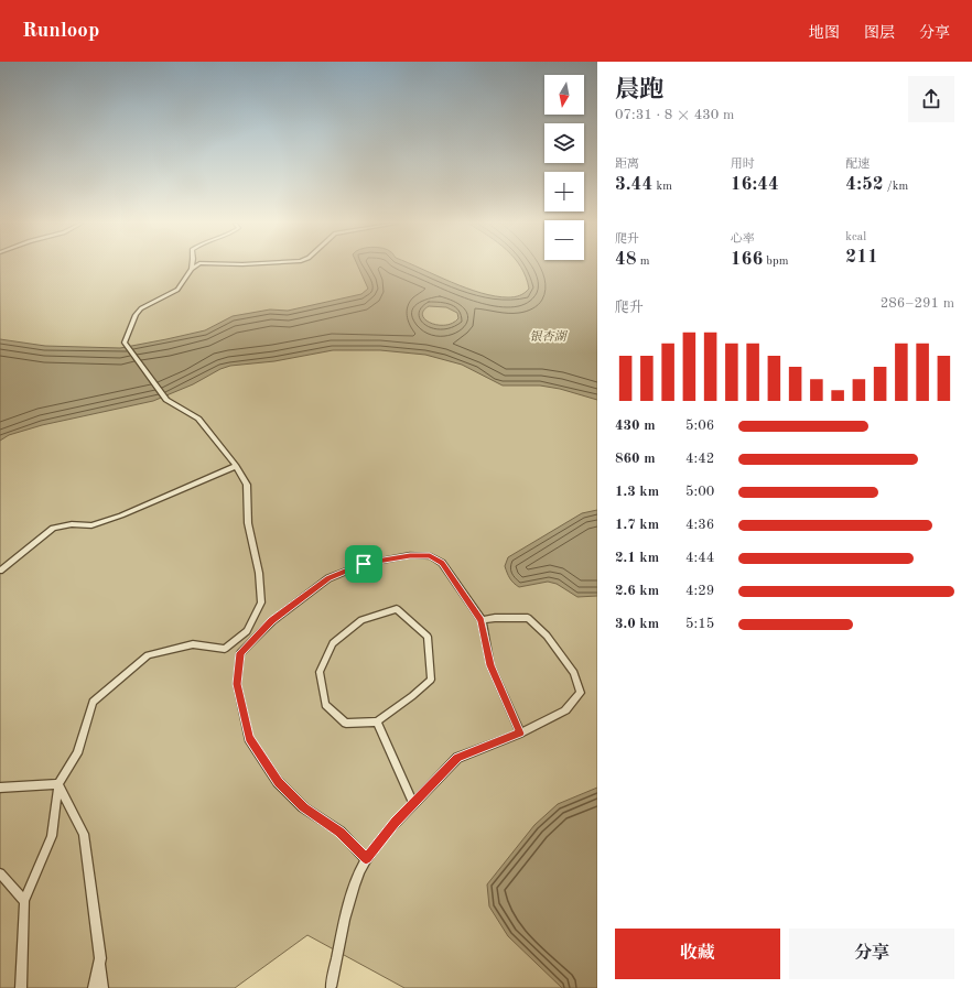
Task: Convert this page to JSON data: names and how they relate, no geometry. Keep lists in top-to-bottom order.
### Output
{
  "water": ["银杏湖"],
  "north": "bottom",
  "page": {
    "header": "Runloop",
    "nav": ["地图", "图层", "分享"],
    "heading": ["晨跑", "07:31 · 8 × 430 m"],
    "map_buttons": ["+", "−"],
    "stats": [
      ["距离", "3.44 km"],
      ["用时", "16:44"],
      ["配速", "4:52 /km"],
      ["爬升", "48 m"],
      ["心率", "166 bpm"],
      ["kcal", "211"]
    ],
    "chart": ["爬升", "286–291 m"],
    "list": [
      {
        "name": "430 m",
        "note": "5:06"
      },
      {
        "name": "860 m",
        "note": "4:42"
      },
      {
        "name": "1.3 km",
        "note": "5:00"
      },
      {
        "name": "1.7 km",
        "note": "4:36"
      },
      {
        "name": "2.1 km",
        "note": "4:44"
      },
      {
        "name": "2.6 km",
        "note": "4:29"
      },
      {
        "name": "3.0 km",
        "note": "5:15"
      }
    ],
    "buttons": ["收藏", "分享"]
  }
}
